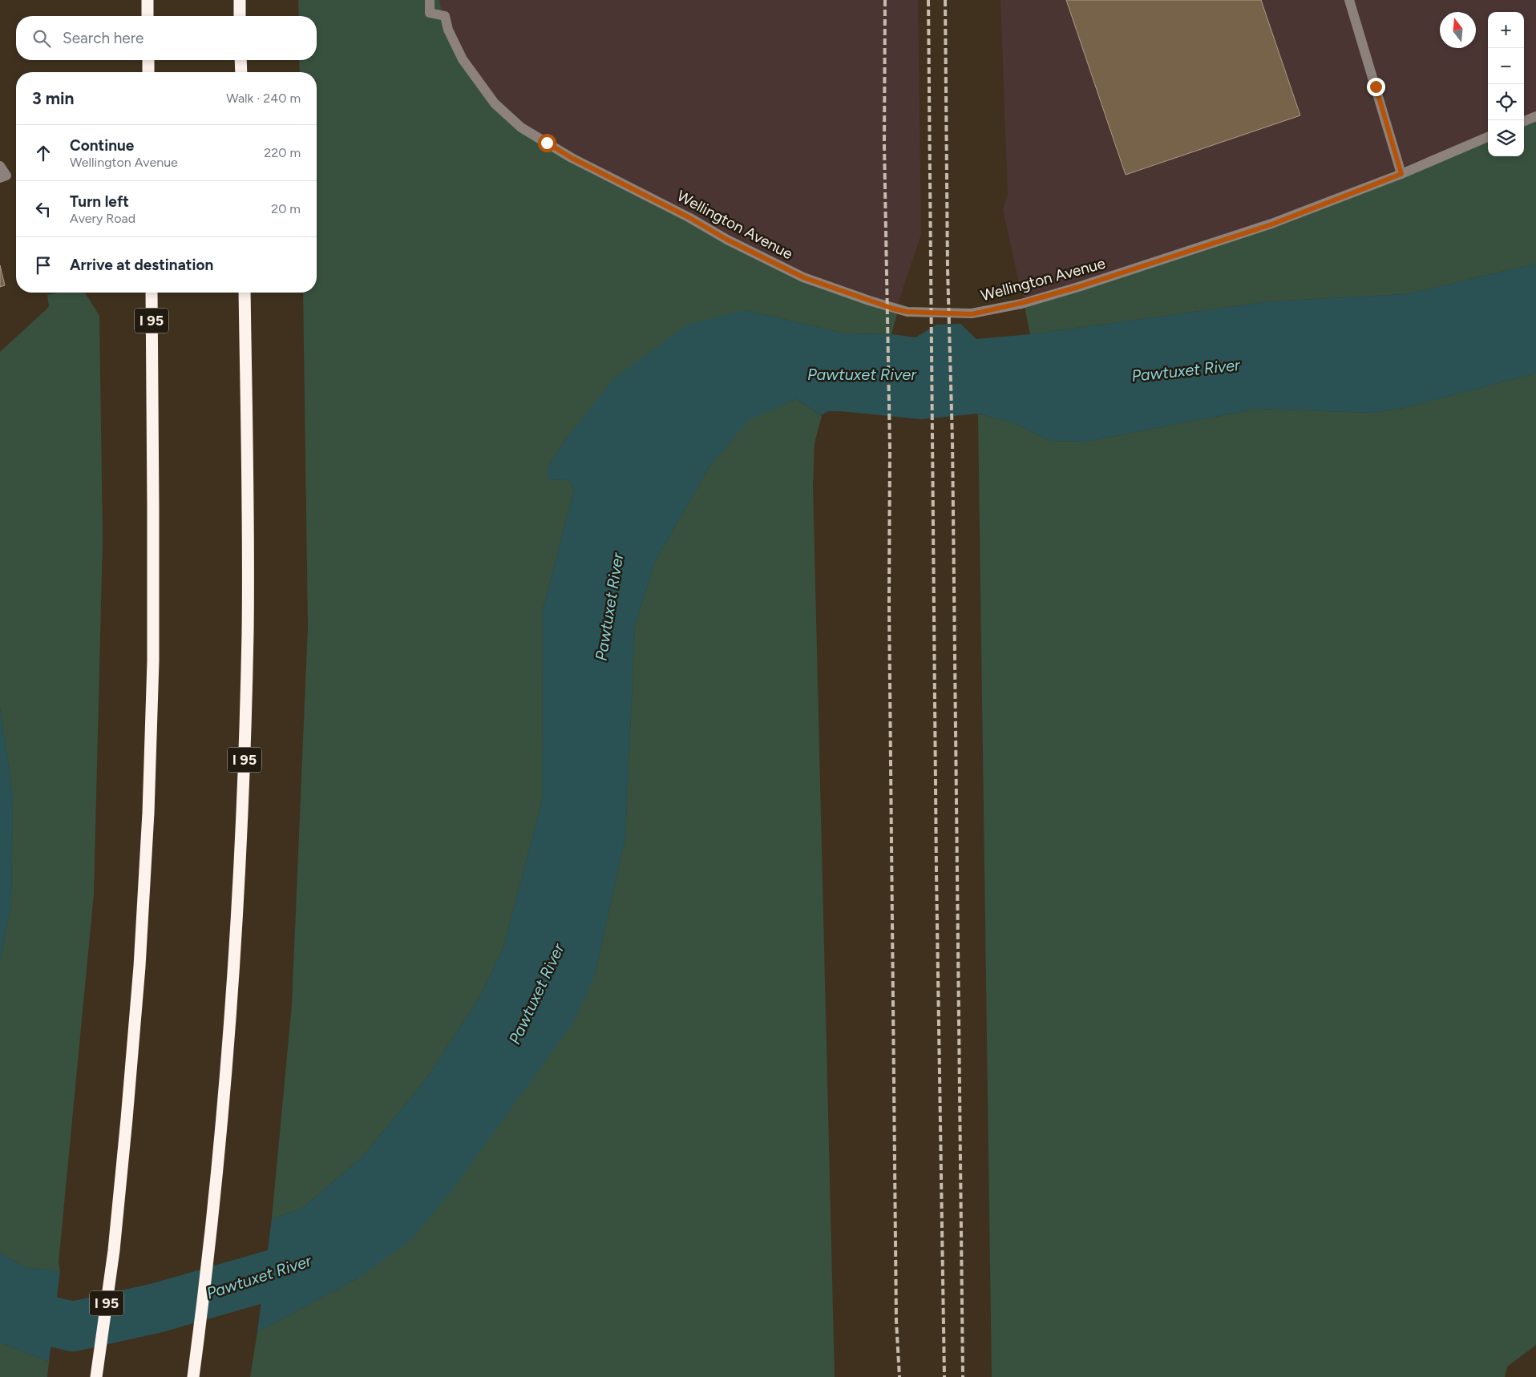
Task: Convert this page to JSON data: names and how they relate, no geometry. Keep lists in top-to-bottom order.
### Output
{
  "streets": {
    "highway": ["I 95"],
    "street": ["Wellington Avenue"]
  },
  "water": ["Pawtuxet River"],
  "north": "top",
  "page": {
    "map_buttons": ["+", "−"],
    "search": "Search here",
    "heading": ["3 min", "Walk · 240 m"],
    "list": [
      ["Continue", "Wellington Avenue", "220 m"],
      ["Turn left", "Avery Road", "20 m"],
      "Arrive at destination"
    ]
  }
}
